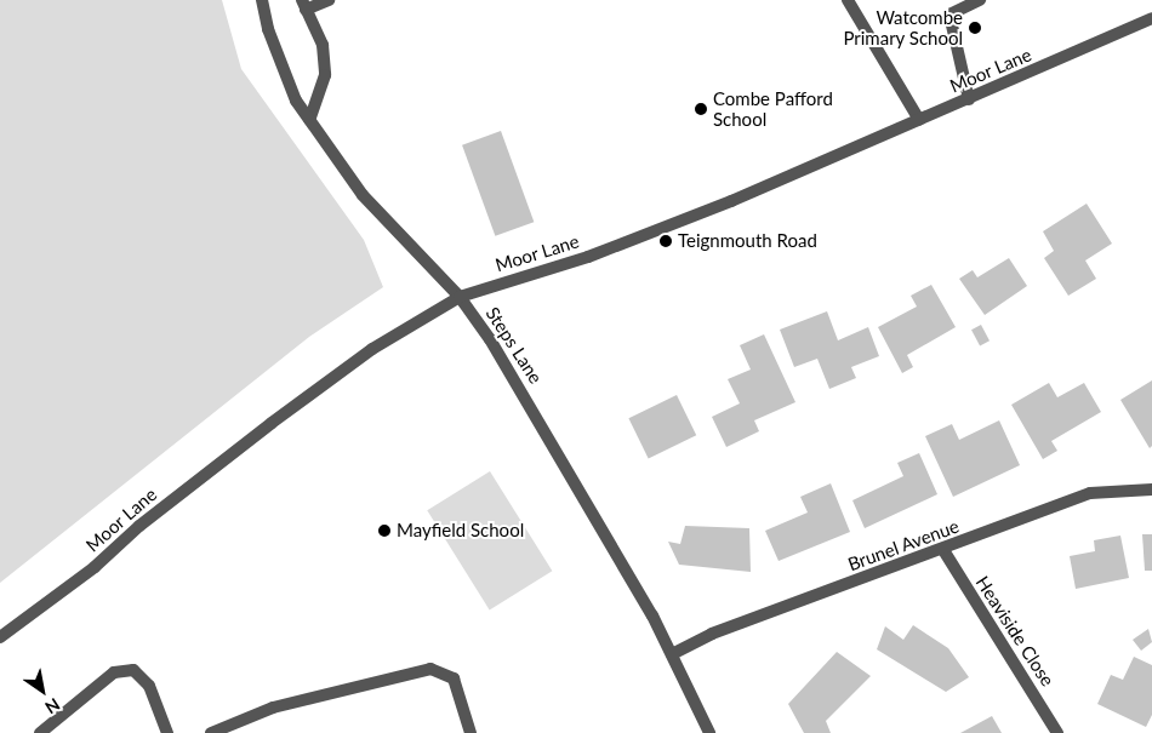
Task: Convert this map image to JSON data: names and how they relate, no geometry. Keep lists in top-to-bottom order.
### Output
{
  "streets": {
    "street": [
      "Moor Lane",
      "Steps Lane",
      "Brunel Avenue",
      "Heaviside Close"
    ]
  },
  "crossings": [
    ["Moor Lane", "Steps Lane"],
    ["Steps Lane", "Brunel Avenue"],
    ["Brunel Avenue", "Heaviside Close"]
  ],
  "places": [
    "Watcombe Primary School",
    "Combe Pafford School",
    "Teignmouth Road",
    "Mayfield School"
  ],
  "north": "bottom right"
}
